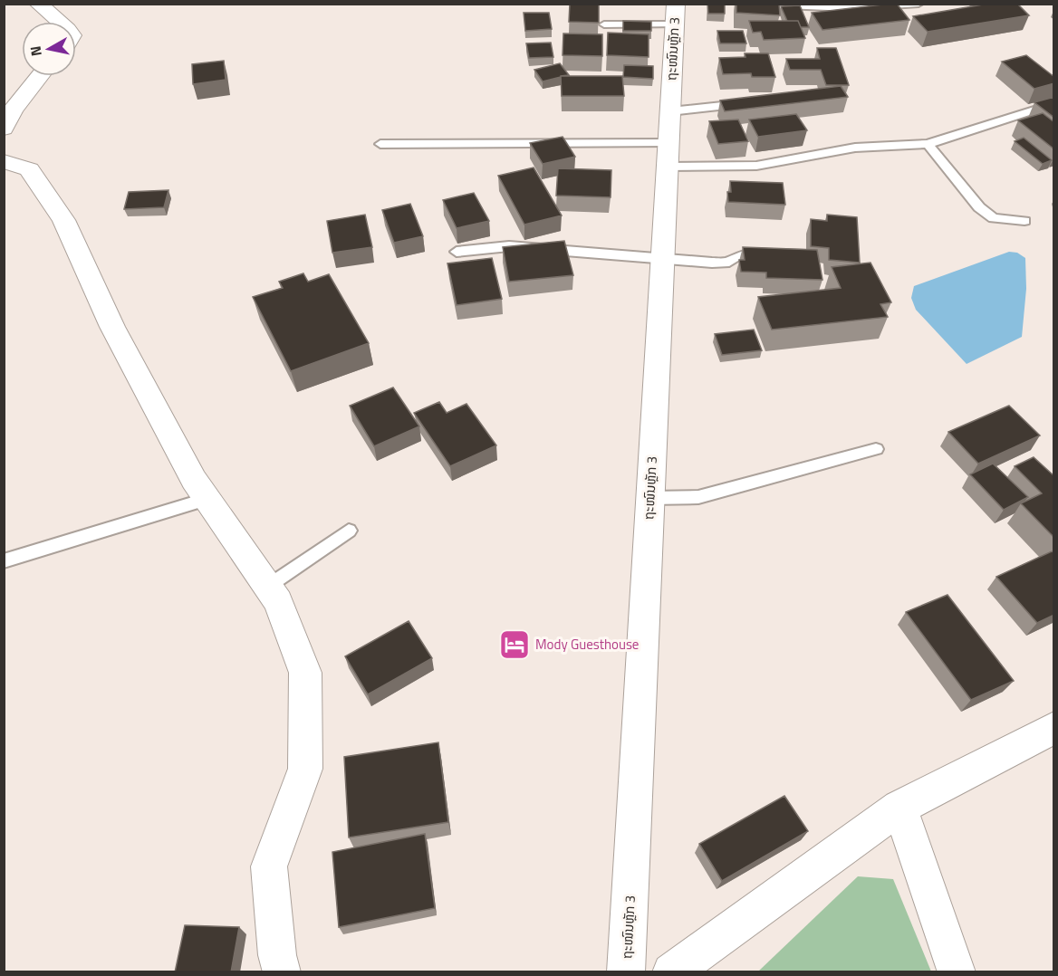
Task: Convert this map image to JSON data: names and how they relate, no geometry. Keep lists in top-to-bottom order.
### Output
{
  "streets": {
    "street": ["ຖະໜົນຫຼັກ 3"]
  },
  "places": {
    "hotel": ["Mody Guesthouse"]
  },
  "north": "left"
}
